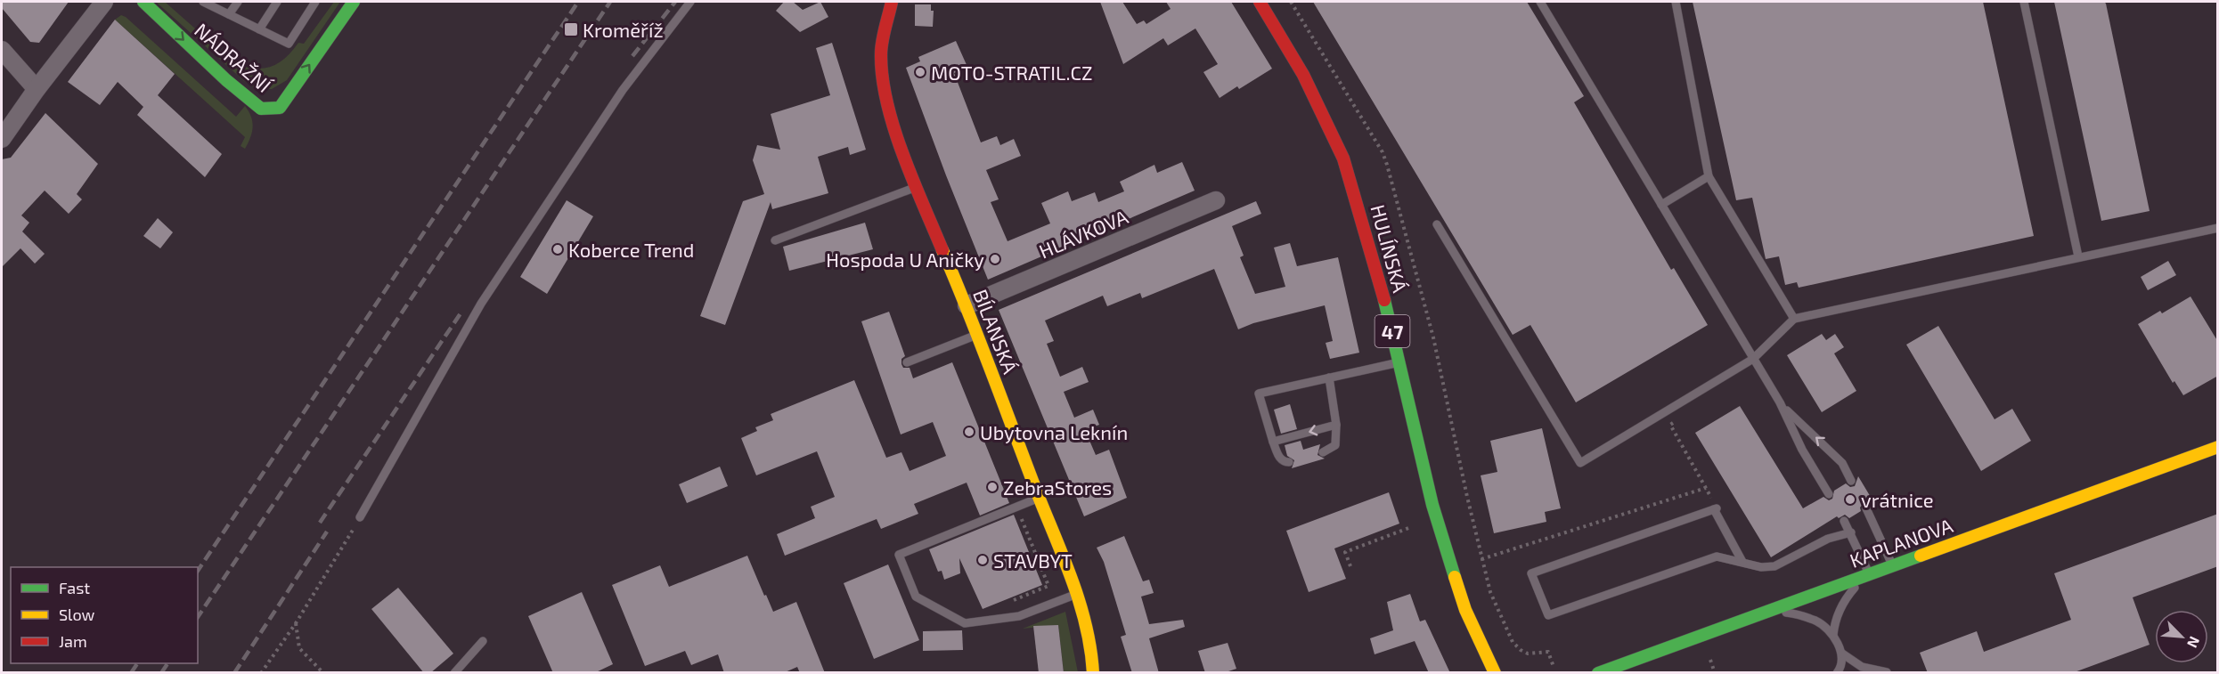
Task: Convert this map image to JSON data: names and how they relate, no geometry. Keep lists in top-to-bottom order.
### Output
{
  "streets": {
    "main road": [
      "NÁDRAŽNÍ",
      "HULÍNSKÁ",
      "BÍLANSKÁ",
      "47",
      "KAPLANOVA"
    ],
    "street": ["HLÁVKOVA"]
  },
  "crossings": [
    ["HLÁVKOVA", "BÍLANSKÁ"]
  ],
  "places": {
    "transit": ["Kroměříž"],
    "other": [
      "MOTO-STRATIL.CZ",
      "Koberce Trend",
      "Hospoda U Aničky",
      "Ubytovna Leknín",
      "ZebraStores",
      "vrátnice",
      "STAVBYT"
    ]
  },
  "legend": ["Fast", "Slow", "Jam"],
  "north": "bottom right"
}
